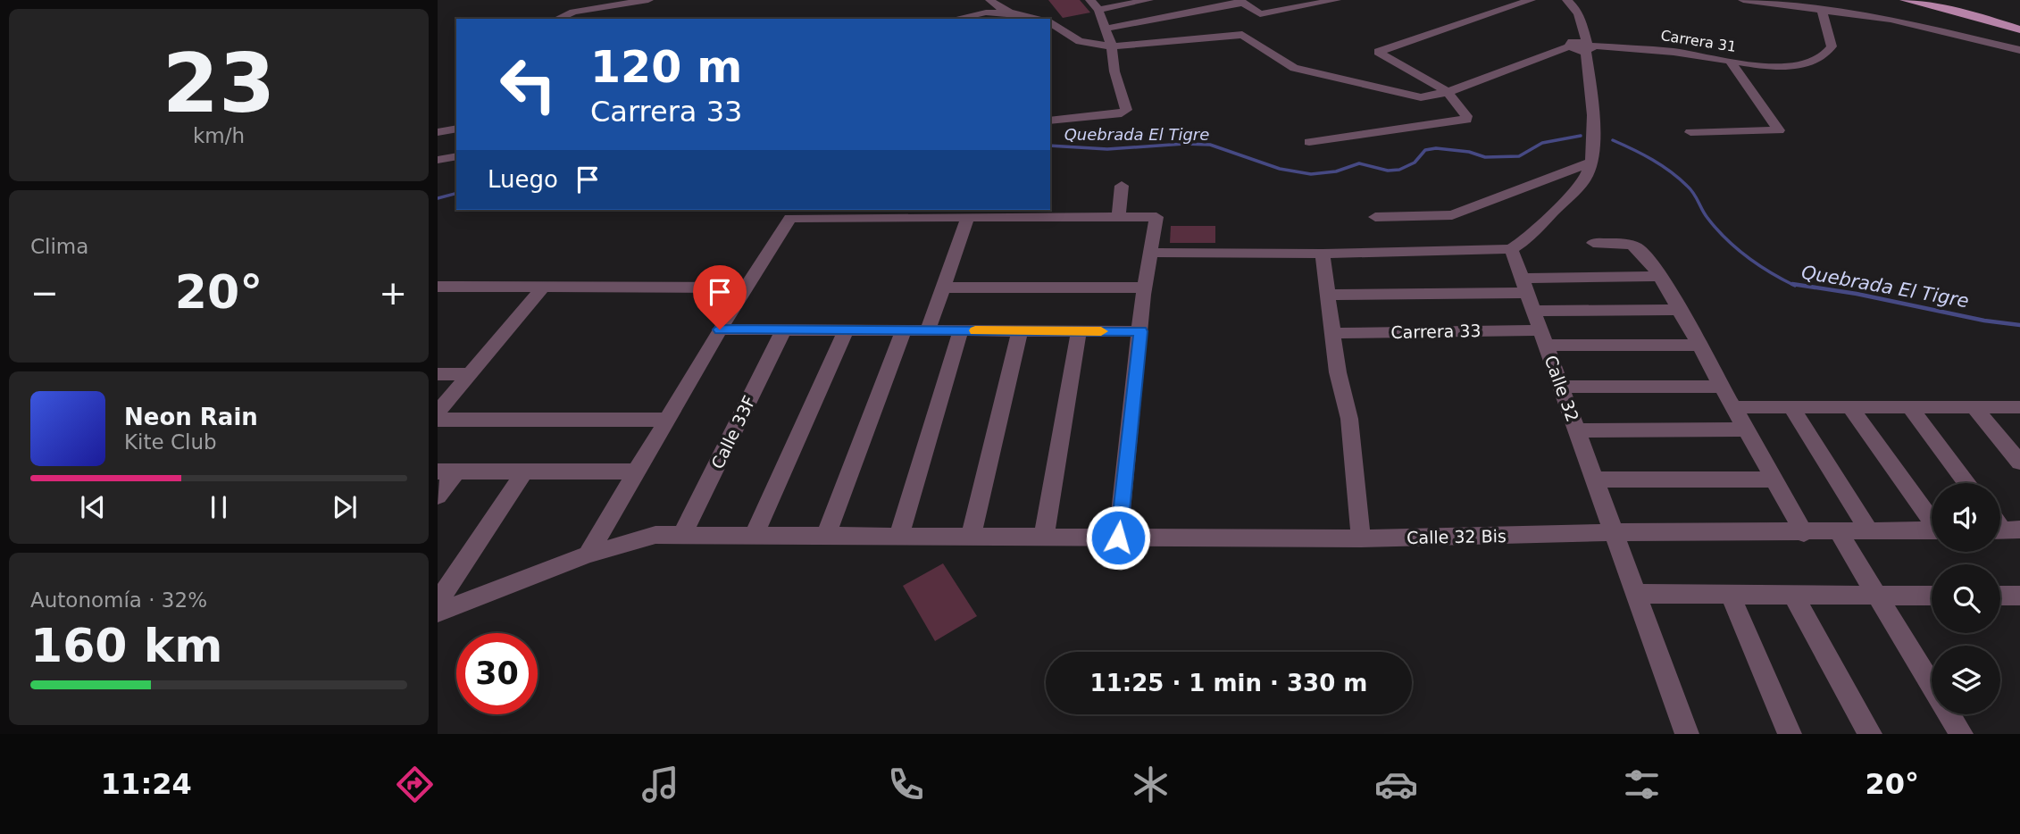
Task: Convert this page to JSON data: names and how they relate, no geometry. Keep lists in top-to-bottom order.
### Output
{
  "streets": {
    "street": [
      "Carrera 31",
      "Carrera 33",
      "Calle 32",
      "Calle 33F",
      "Calle 32 Bis"
    ]
  },
  "crossings": [
    ["Carrera 33", "Calle 32"],
    ["Calle 32", "Calle 32 Bis"],
    ["Calle 33F", "Calle 32 Bis"]
  ],
  "water": ["Quebrada El Tigre"],
  "page": {
    "tile": [
      ["23", "km/h"],
      "Clima",
      ["Autonomía · 32%", "160 km"]
    ],
    "turn": ["120 m", "Carrera 33"],
    "then": "Luego",
    "heat": ["−", "20°", "+"],
    "song": ["Neon Rain", "Kite Club"],
    "limit": "30",
    "trip": "11:25 · 1 min · 330 m",
    "tabs": ["11:24", "20°"]
  }
}
